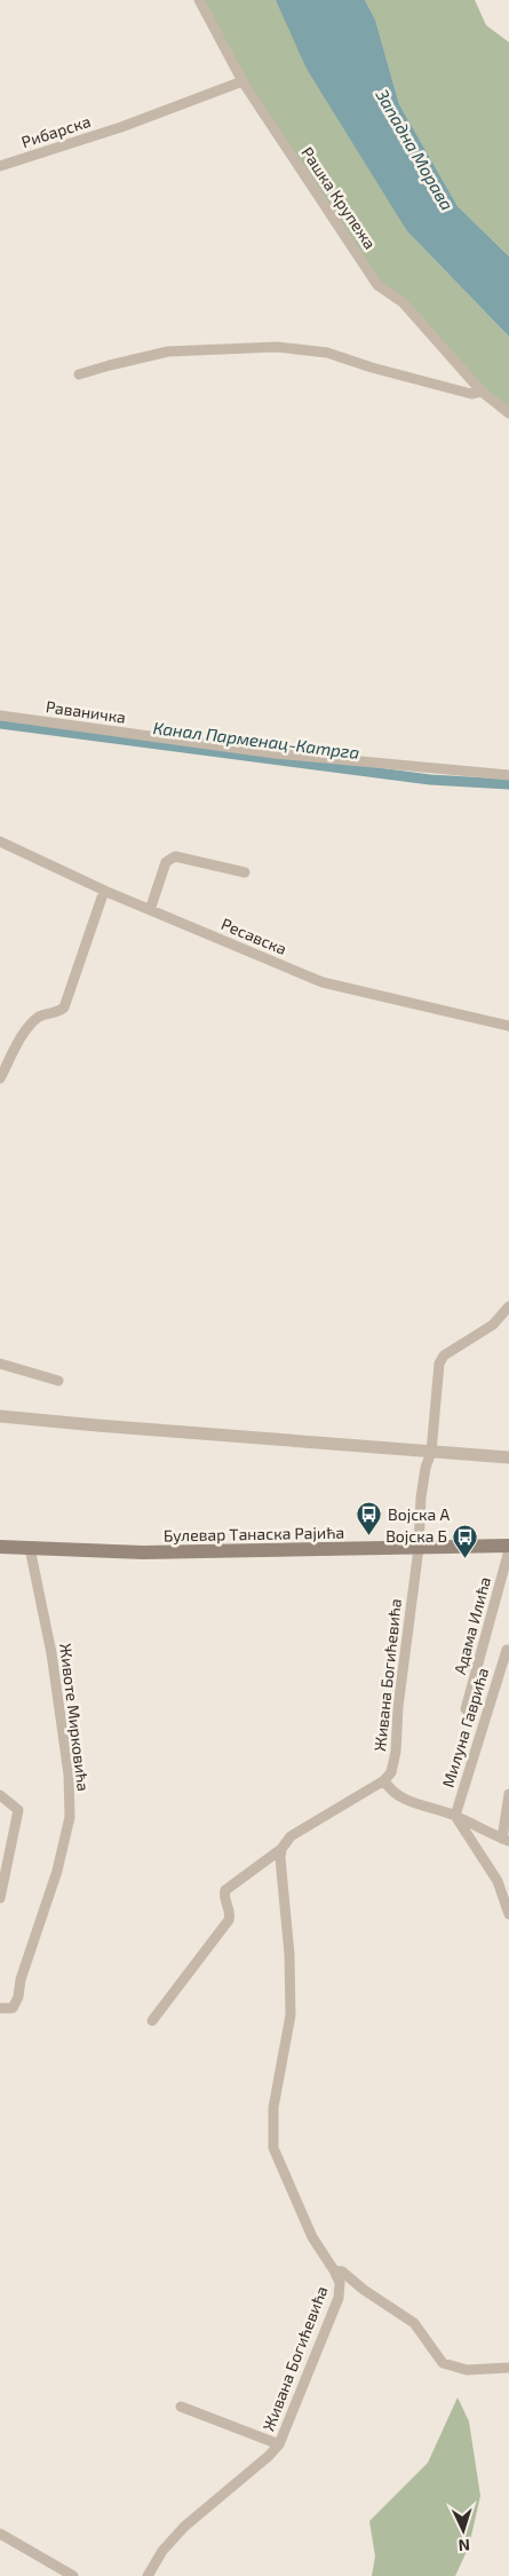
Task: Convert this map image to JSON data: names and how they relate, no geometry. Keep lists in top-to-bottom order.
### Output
{
  "streets": {
    "main road": ["Булевар Танаска Рајића"],
    "street": [
      "Рибарска",
      "Рашка Крупежа",
      "Раваничка",
      "Ресавска",
      "Адама Илића",
      "Живана Богићевића",
      "Животе Мирковића",
      "Милуна Гаврића"
    ]
  },
  "crossings": [
    ["Рибарска", "Рашка Крупежа"],
    ["Булевар Танаска Рајића", "Адама Илића"],
    ["Булевар Танаска Рајића", "Живана Богићевића"],
    ["Булевар Танаска Рајића", "Животе Мирковића"]
  ],
  "water": ["Западна Морава", "Канал Парменац-Катрга"],
  "places": {
    "bus stop": ["Војска А", "Војска Б"]
  },
  "north": "bottom"
}
